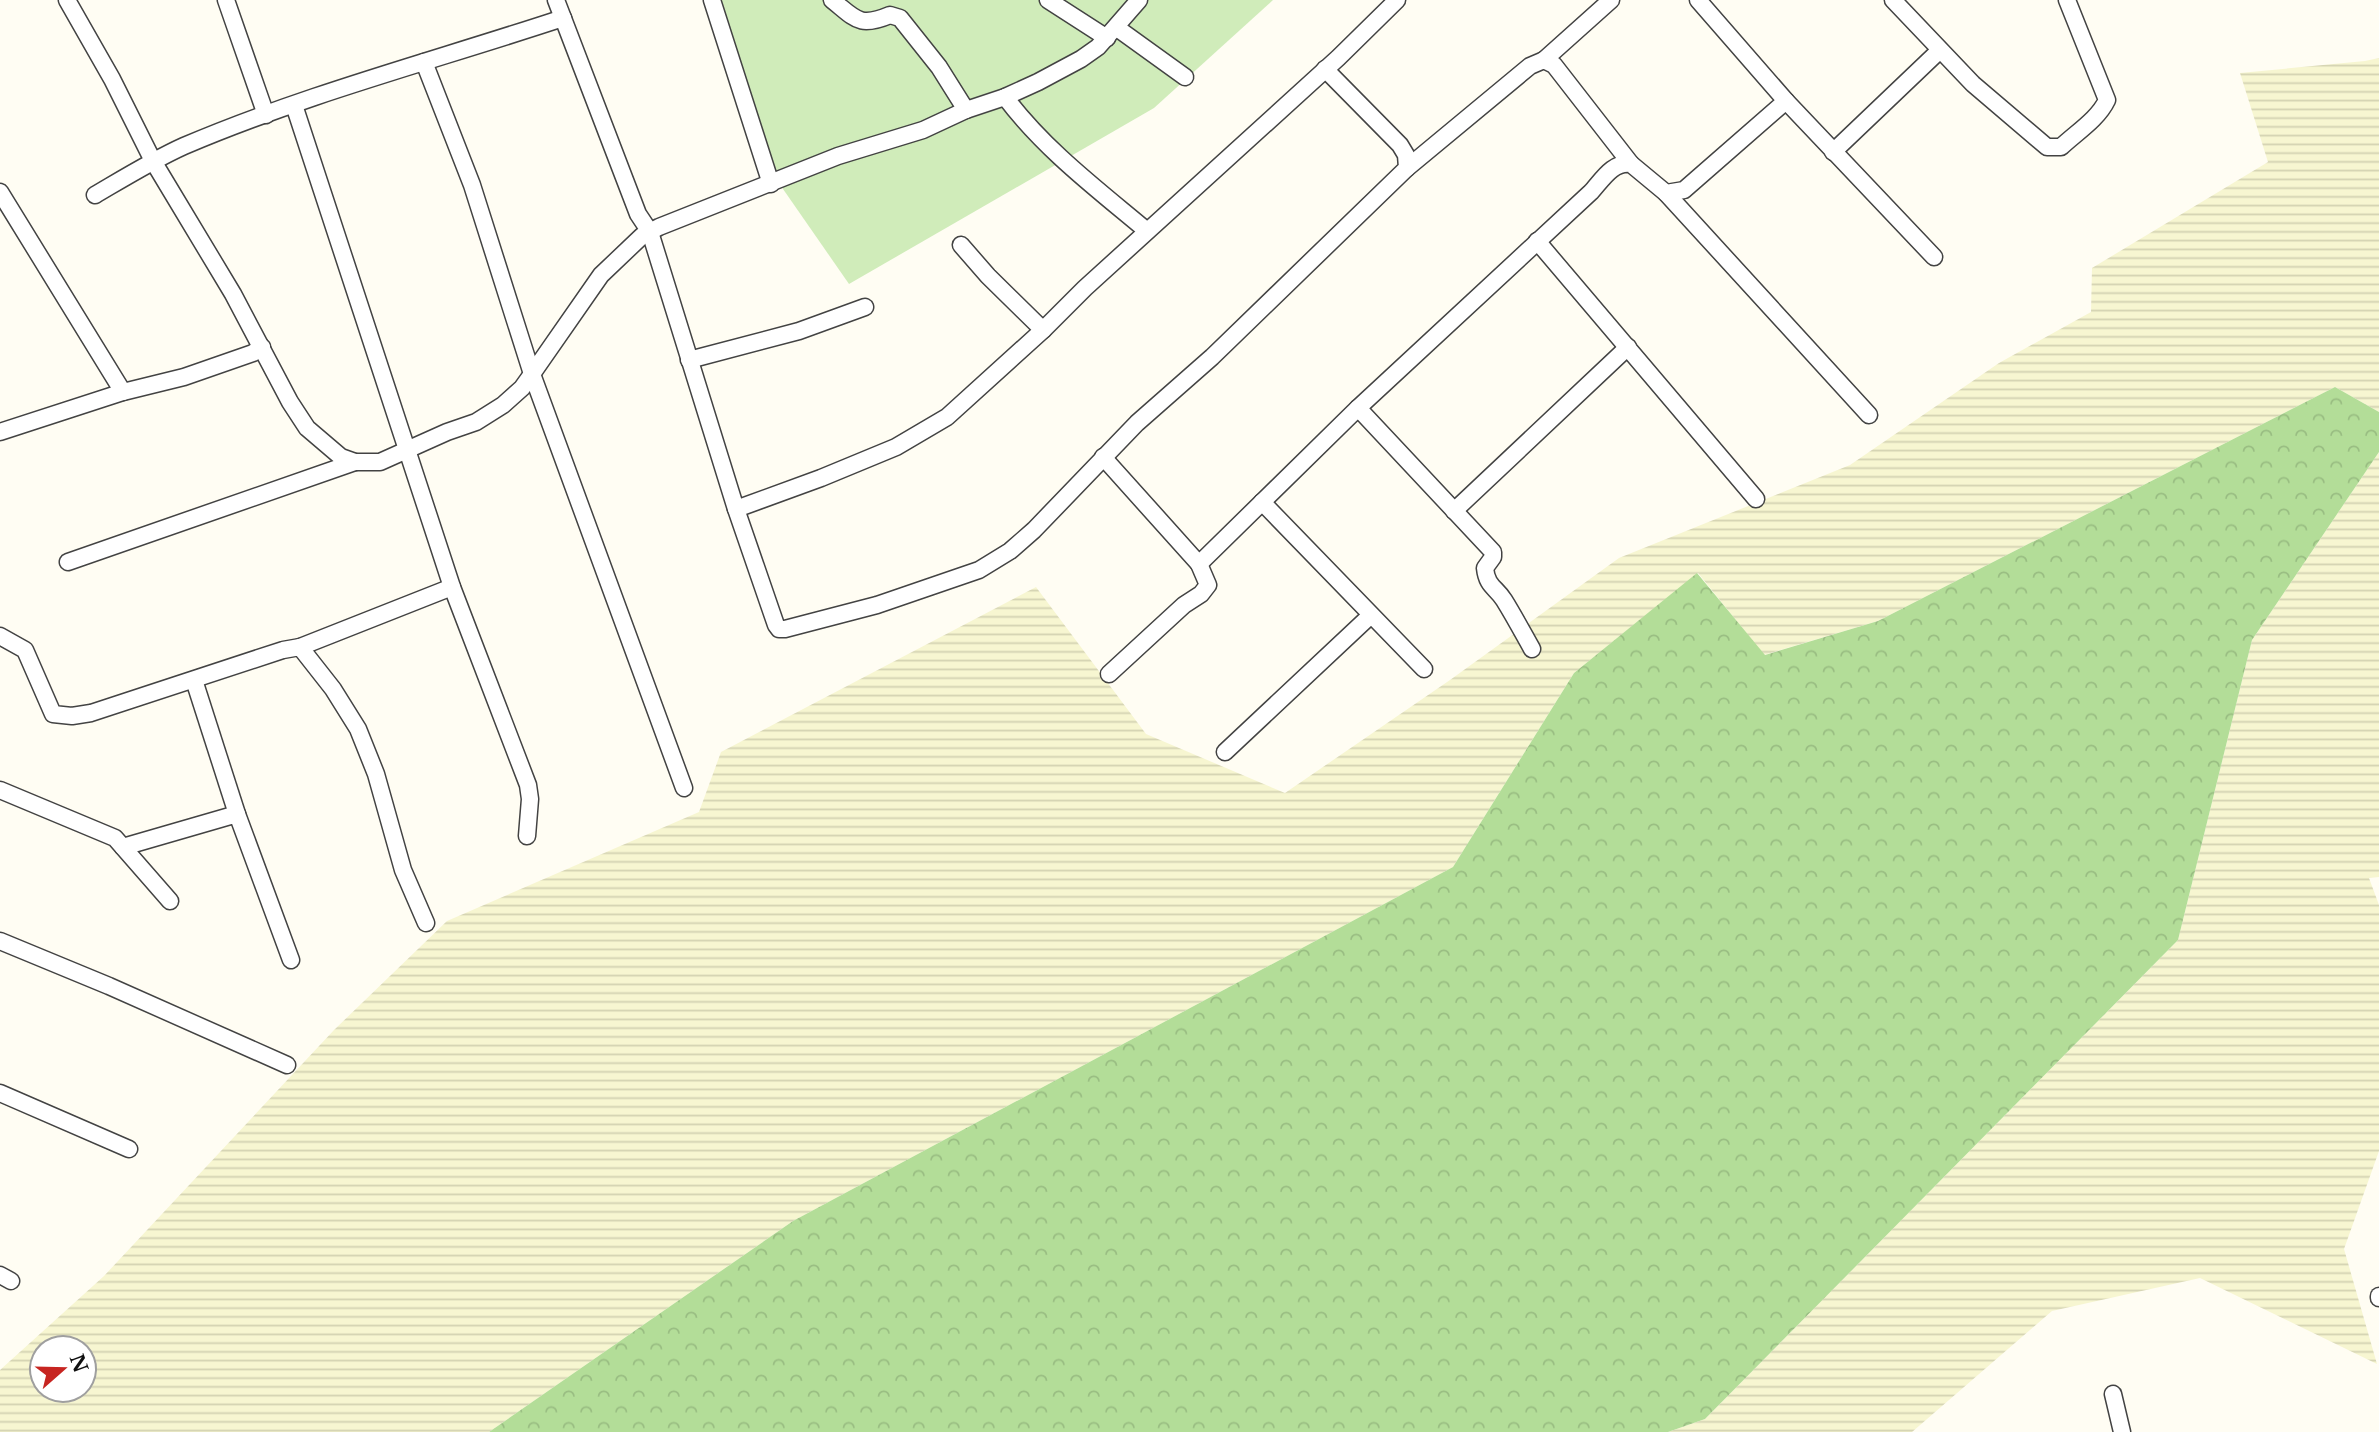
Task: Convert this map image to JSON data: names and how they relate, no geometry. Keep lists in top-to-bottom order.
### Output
{
  "north": "right"
}
